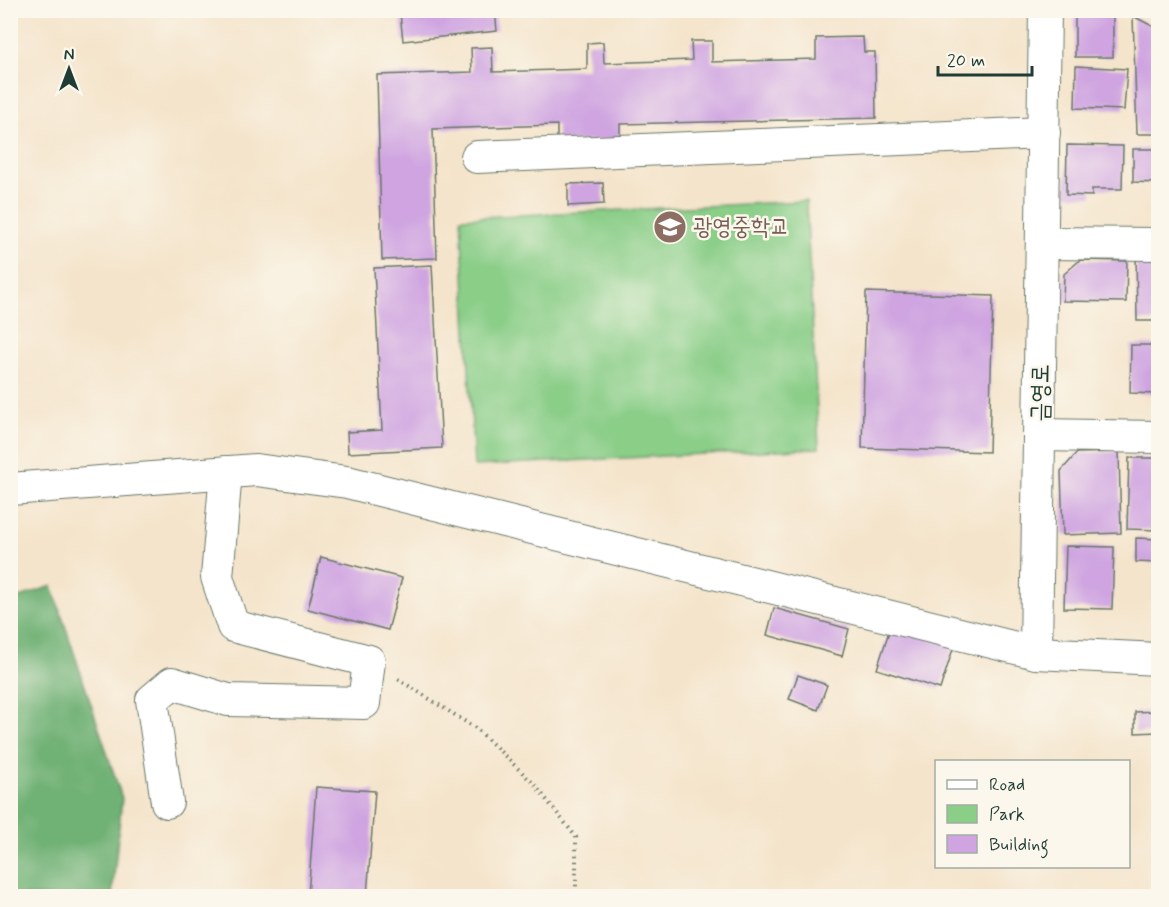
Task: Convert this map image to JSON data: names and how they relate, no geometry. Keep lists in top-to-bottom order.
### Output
{
  "streets": {
    "street": ["금영로"]
  },
  "places": {
    "school or university": ["광영중학교"]
  },
  "legend": ["Road", "Park", "Building"],
  "scale_bar": "20 m",
  "north": "top"
}
